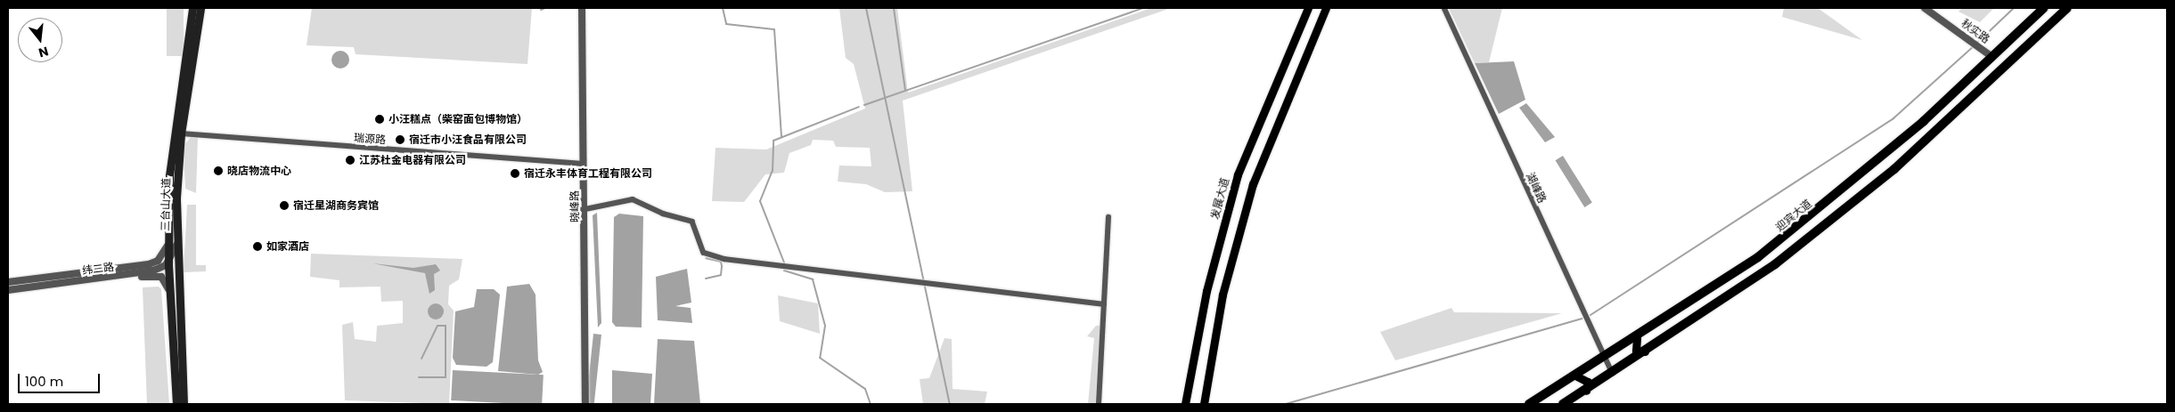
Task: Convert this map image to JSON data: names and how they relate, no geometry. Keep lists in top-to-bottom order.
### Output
{
  "streets": {
    "highway": ["迎宾大道"],
    "main road": ["发展大道", "三台山大道"],
    "street": [
      "秋实路",
      "瑞源路",
      "湖峰路",
      "晓峰路",
      "纬二路"
    ]
  },
  "crossings": [
    ["秋实路", "迎宾大道"],
    ["瑞源路", "三台山大道"],
    ["瑞源路", "晓峰路"],
    ["湖峰路", "迎宾大道"],
    ["三台山大道", "纬二路"]
  ],
  "places": [
    "小汪糕点（柴窑面包博物馆）",
    "宿迁市小汪食品有限公司",
    "江苏杜金电器有限公司",
    "晓店物流中心",
    "宿迁永丰体育工程有限公司",
    "宿迁星湖商务宾馆",
    "如家酒店"
  ],
  "scale_bar": "100 m",
  "north": "bottom"
}
